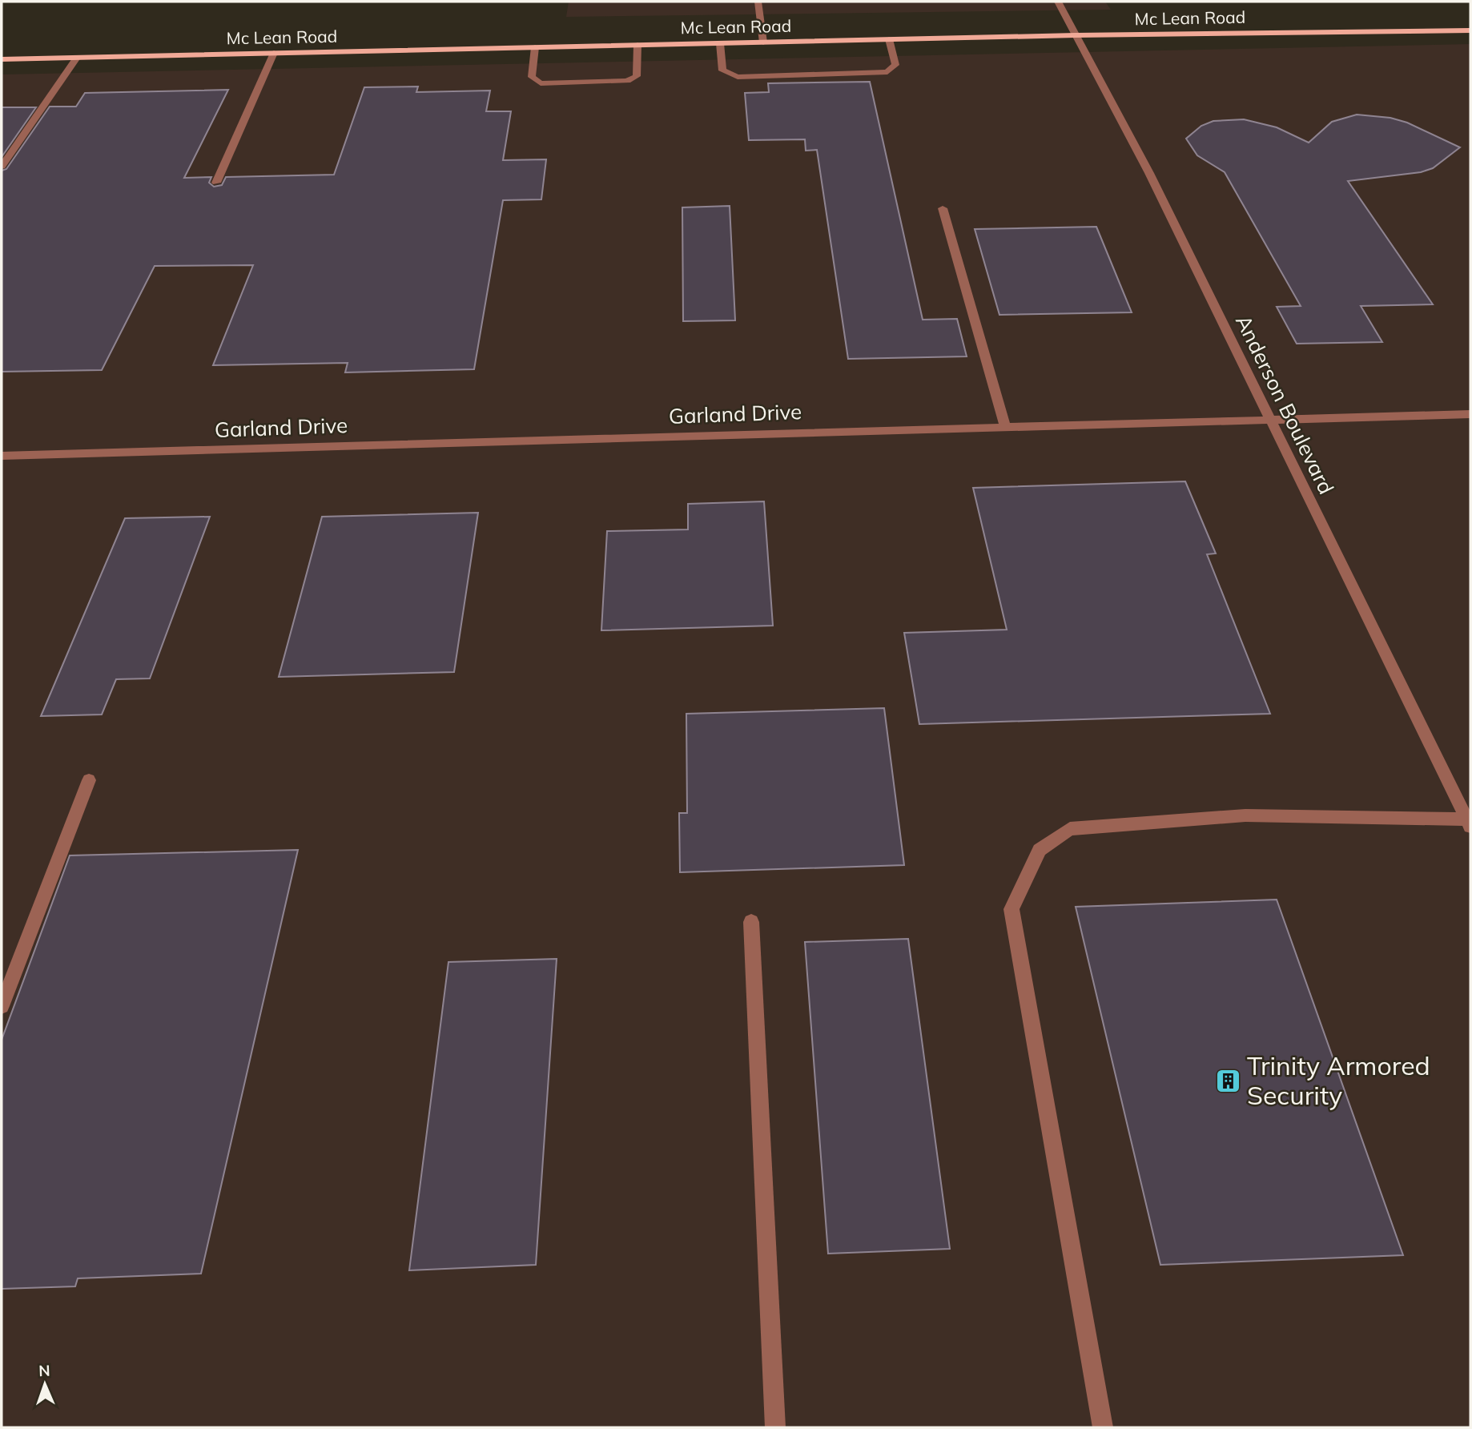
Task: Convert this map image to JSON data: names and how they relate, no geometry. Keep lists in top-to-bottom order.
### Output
{
  "streets": {
    "main road": ["Mc Lean Road"],
    "street": ["Anderson Boulevard", "Garland Drive"]
  },
  "crossings": [
    ["Mc Lean Road", "Anderson Boulevard"],
    ["Anderson Boulevard", "Garland Drive"]
  ],
  "places": {
    "building": ["Trinity Armored Security"]
  },
  "north": "top"
}
